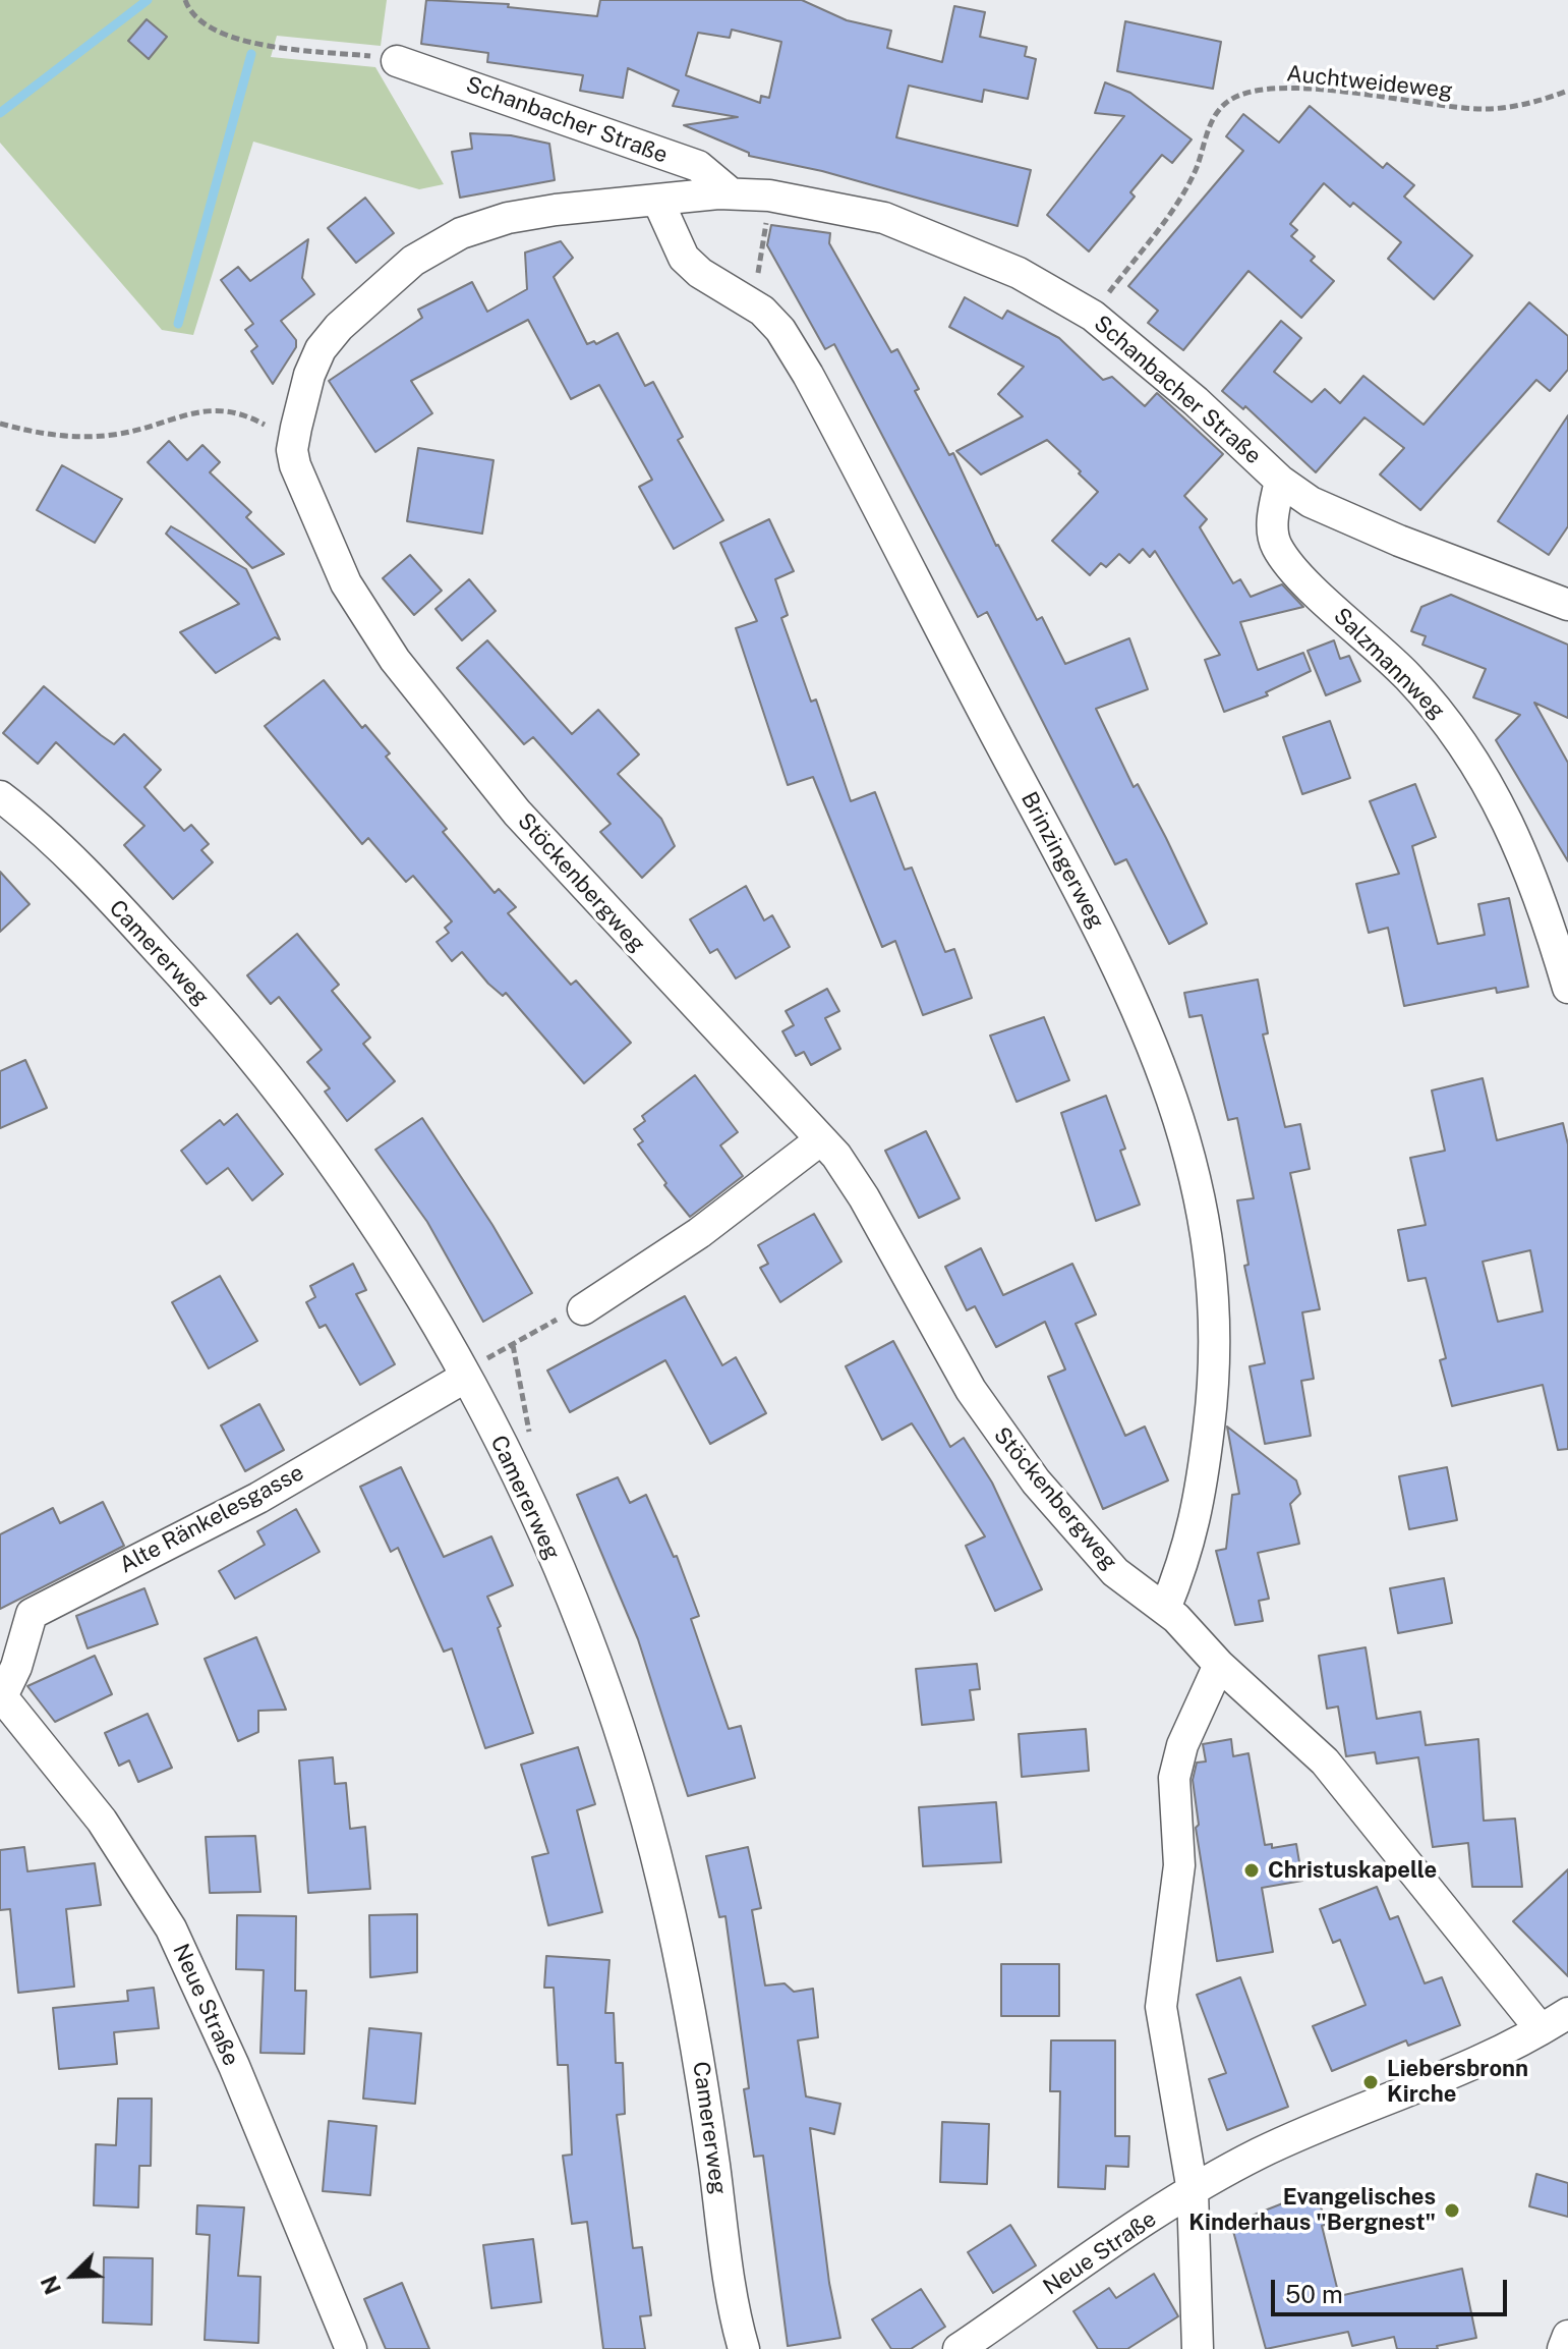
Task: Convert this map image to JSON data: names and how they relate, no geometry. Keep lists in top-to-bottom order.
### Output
{
  "streets": {
    "street": [
      "Schanbacher Straße",
      "Salzmannweg",
      "Brinzingerweg",
      "Stöckenbergweg",
      "Camererweg",
      "Alte Ränkelesgasse",
      "Neue Straße"
    ],
    "path": ["Auchtweideweg"]
  },
  "crossings": [
    ["Auchtweideweg", "Schanbacher Straße"],
    ["Schanbacher Straße", "Salzmannweg"],
    ["Schanbacher Straße", "Brinzingerweg"],
    ["Schanbacher Straße", "Stöckenbergweg"],
    ["Brinzingerweg", "Stöckenbergweg"],
    ["Stöckenbergweg", "Neue Straße"],
    ["Camererweg", "Alte Ränkelesgasse"],
    ["Alte Ränkelesgasse", "Neue Straße"]
  ],
  "places": ["Christuskapelle", "Liebersbronn Kirche", "Evangelisches Kinderhaus \"Bergnest\""],
  "scale_bar": "50 m",
  "north": "bottom left"
}
